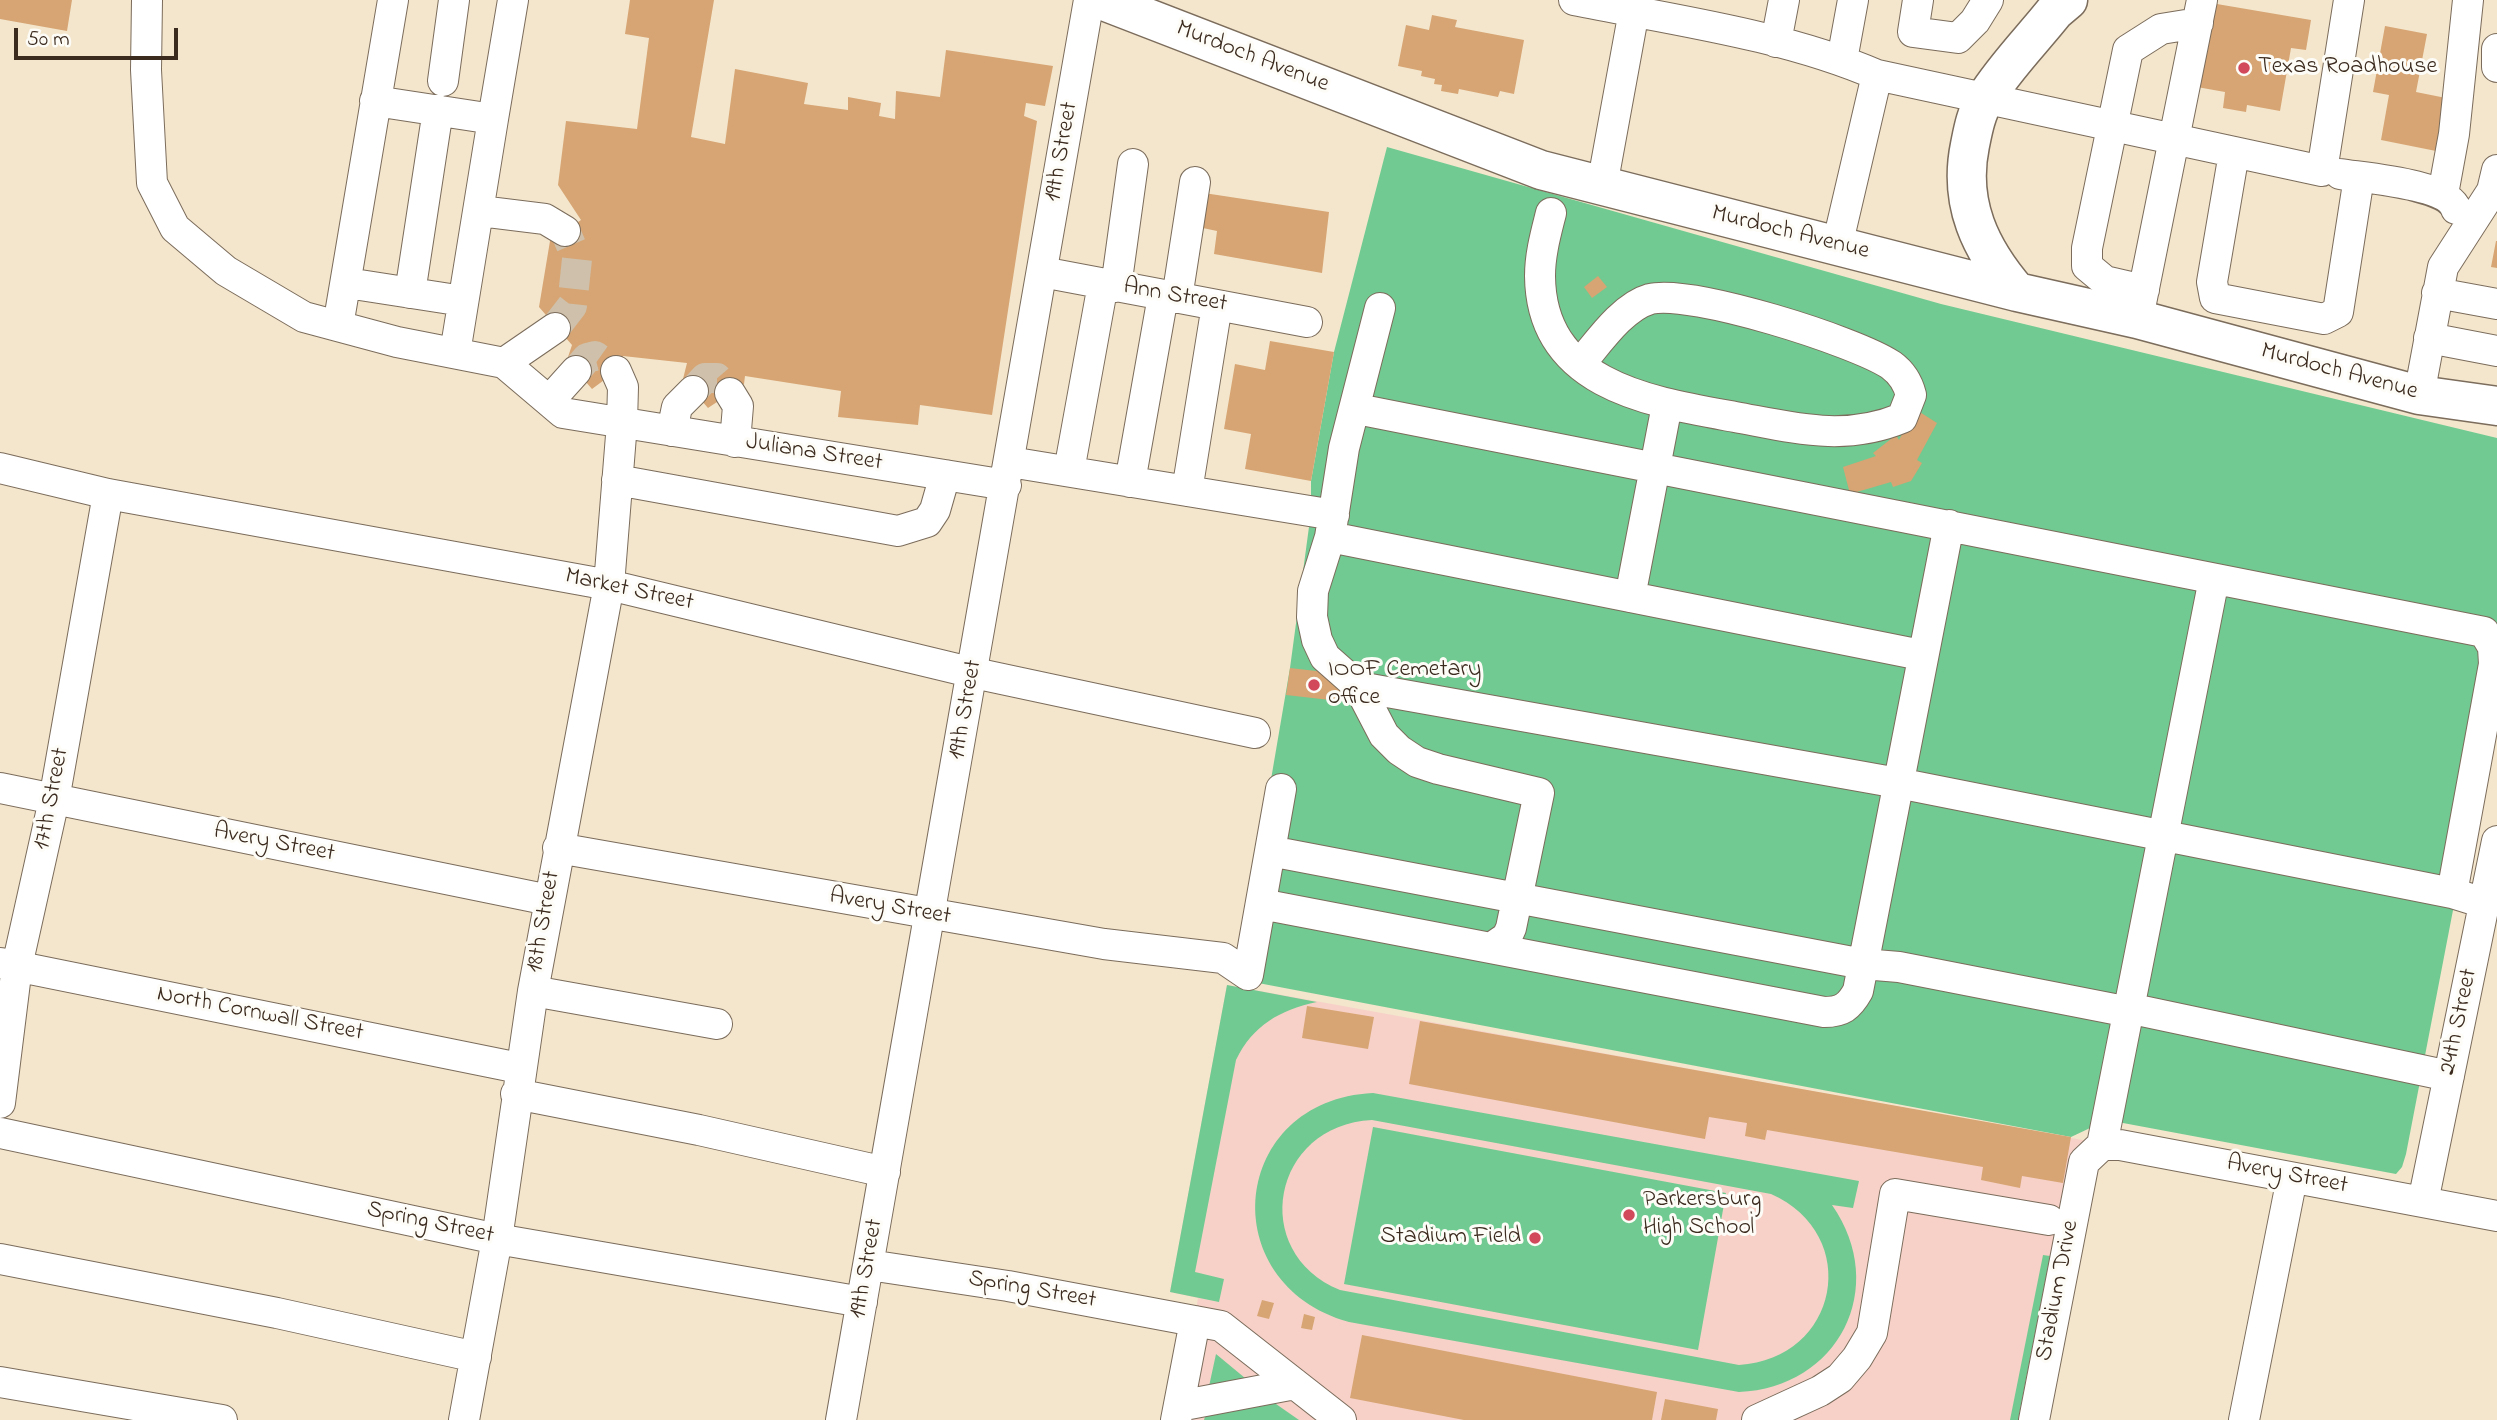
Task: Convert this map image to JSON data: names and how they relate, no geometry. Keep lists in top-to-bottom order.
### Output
{
  "streets": {
    "main road": ["Murdoch Avenue"],
    "street": [
      "19th Street",
      "Ann Street",
      "Juliana Street",
      "Market Street",
      "17th Street",
      "Avery Street",
      "18th Street",
      "North Cornwall Street",
      "24th Street",
      "Spring Street",
      "Stadium Drive"
    ]
  },
  "crossings": [
    ["19th Street", "Ann Street"],
    ["19th Street", "Juliana Street"],
    ["19th Street", "Market Street"],
    ["19th Street", "Avery Street"],
    ["19th Street", "North Cornwall Street"],
    ["19th Street", "Spring Street"],
    ["Juliana Street", "18th Street"],
    ["Market Street", "17th Street"],
    ["Market Street", "18th Street"],
    ["17th Street", "Avery Street"],
    ["17th Street", "North Cornwall Street"],
    ["Avery Street", "18th Street"],
    ["Avery Street", "24th Street"],
    ["Avery Street", "Stadium Drive"],
    ["18th Street", "North Cornwall Street"],
    ["18th Street", "Spring Street"]
  ],
  "places": [
    "Texas Roadhouse",
    "IOOF Cemetary office",
    "Parkersburg High School",
    "Stadium Field"
  ],
  "scale_bar": "50 m"
}
